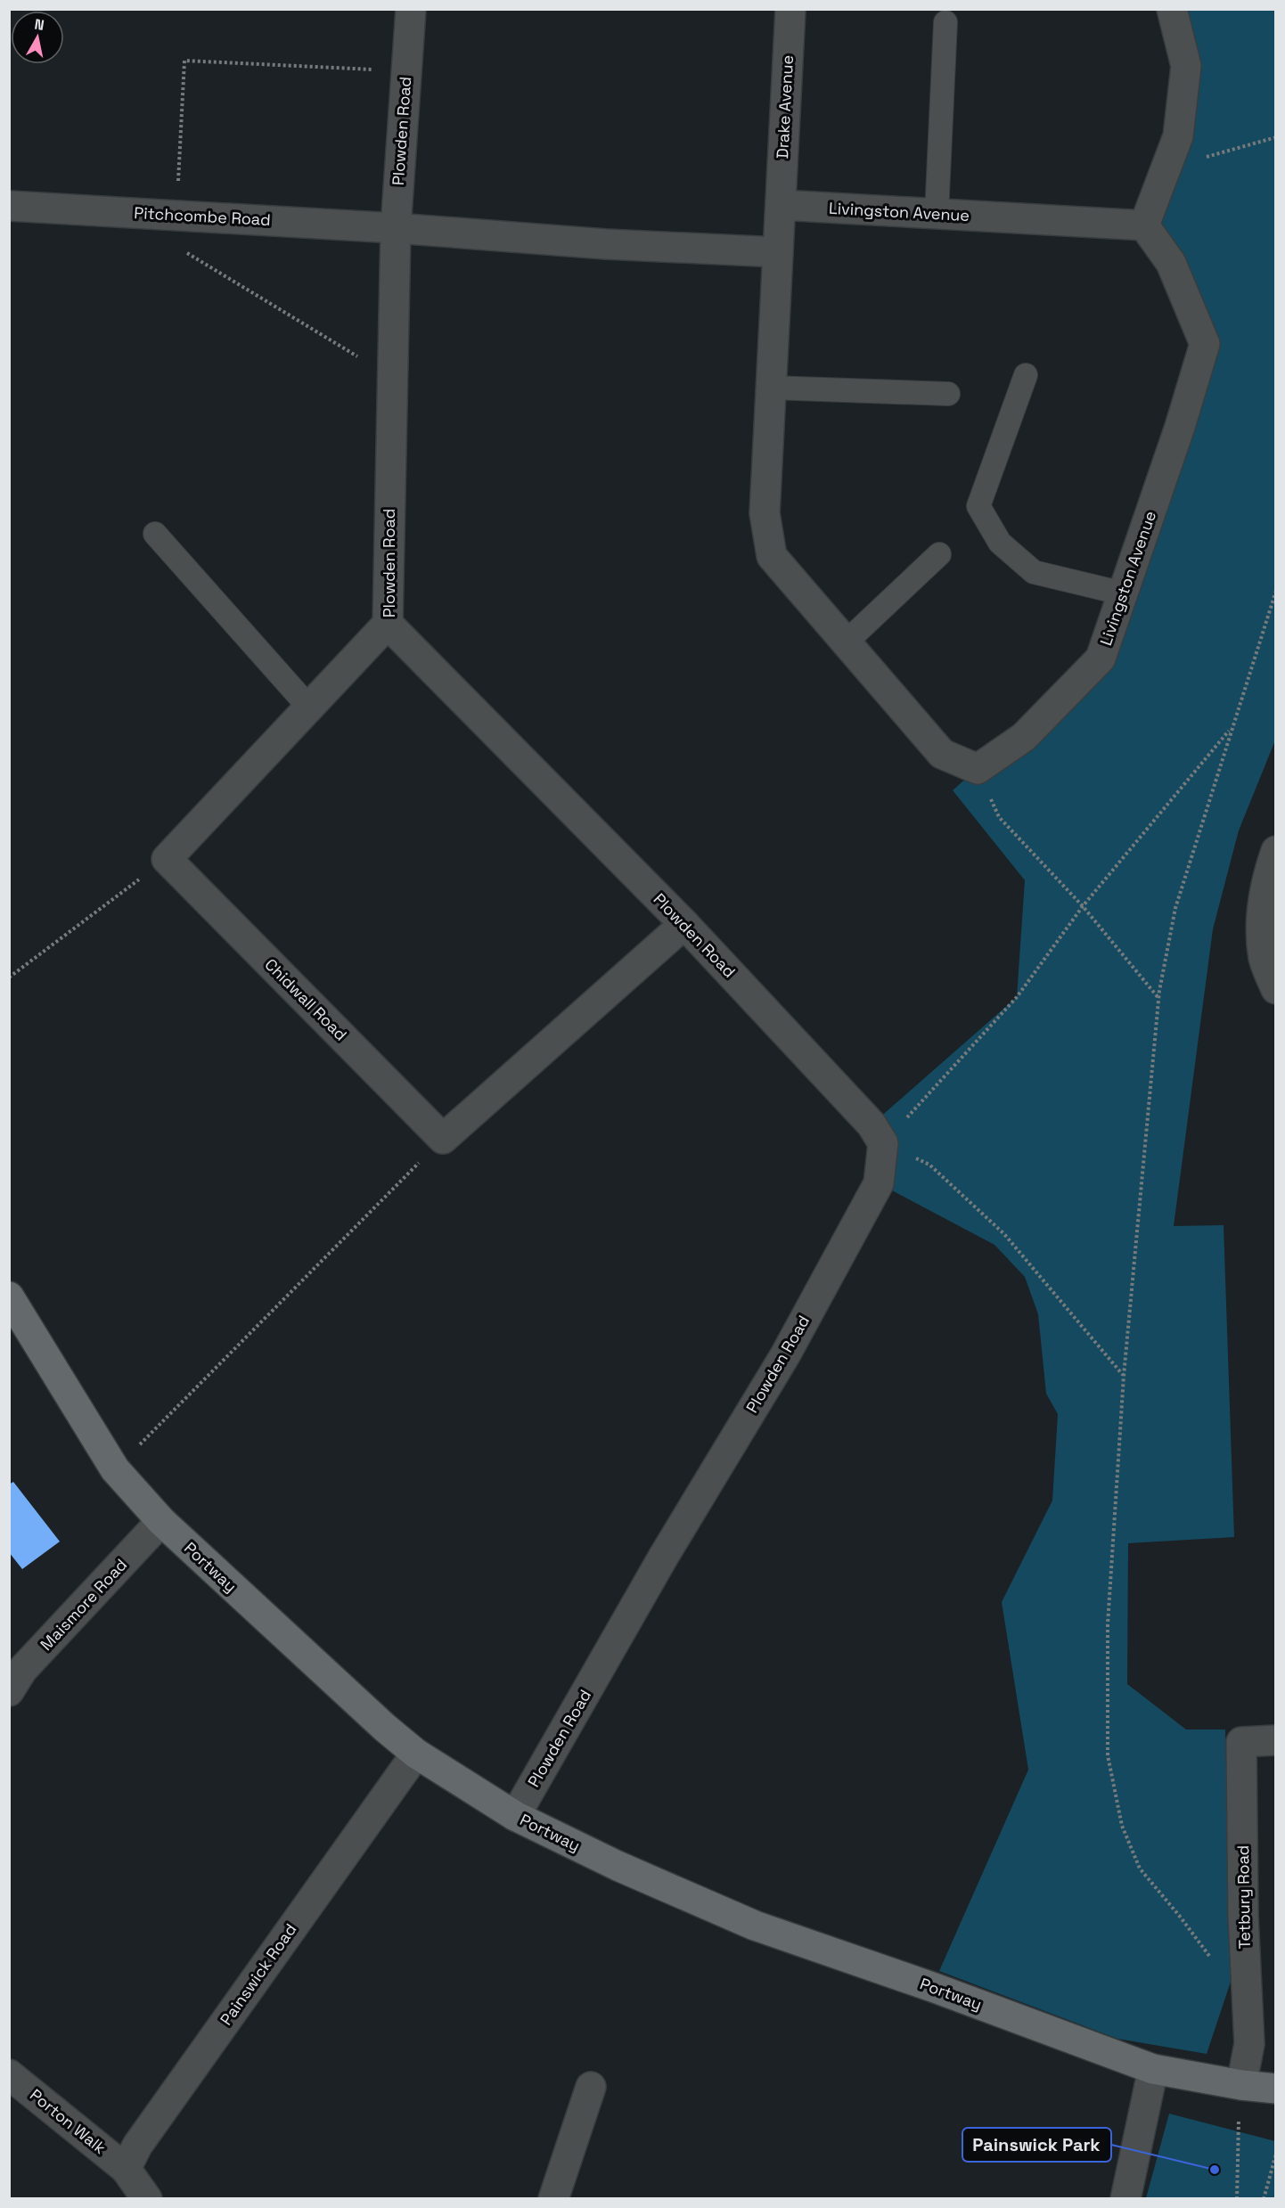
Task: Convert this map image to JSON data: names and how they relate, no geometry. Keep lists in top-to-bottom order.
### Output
{
  "streets": {
    "street": [
      "Drake Avenue",
      "Plowden Road",
      "Livingston Avenue",
      "Pitchcombe Road",
      "Chidwall Road",
      "Portway",
      "Maismore Road",
      "Tetbury Road",
      "Painswick Road",
      "Porton Walk"
    ]
  },
  "crossings": [
    ["Drake Avenue", "Livingston Avenue"],
    ["Plowden Road", "Pitchcombe Road"],
    ["Plowden Road", "Portway"],
    ["Portway", "Maismore Road"],
    ["Portway", "Tetbury Road"],
    ["Portway", "Painswick Road"],
    ["Painswick Road", "Porton Walk"]
  ],
  "places": ["Painswick Park"],
  "north": "top"
}
